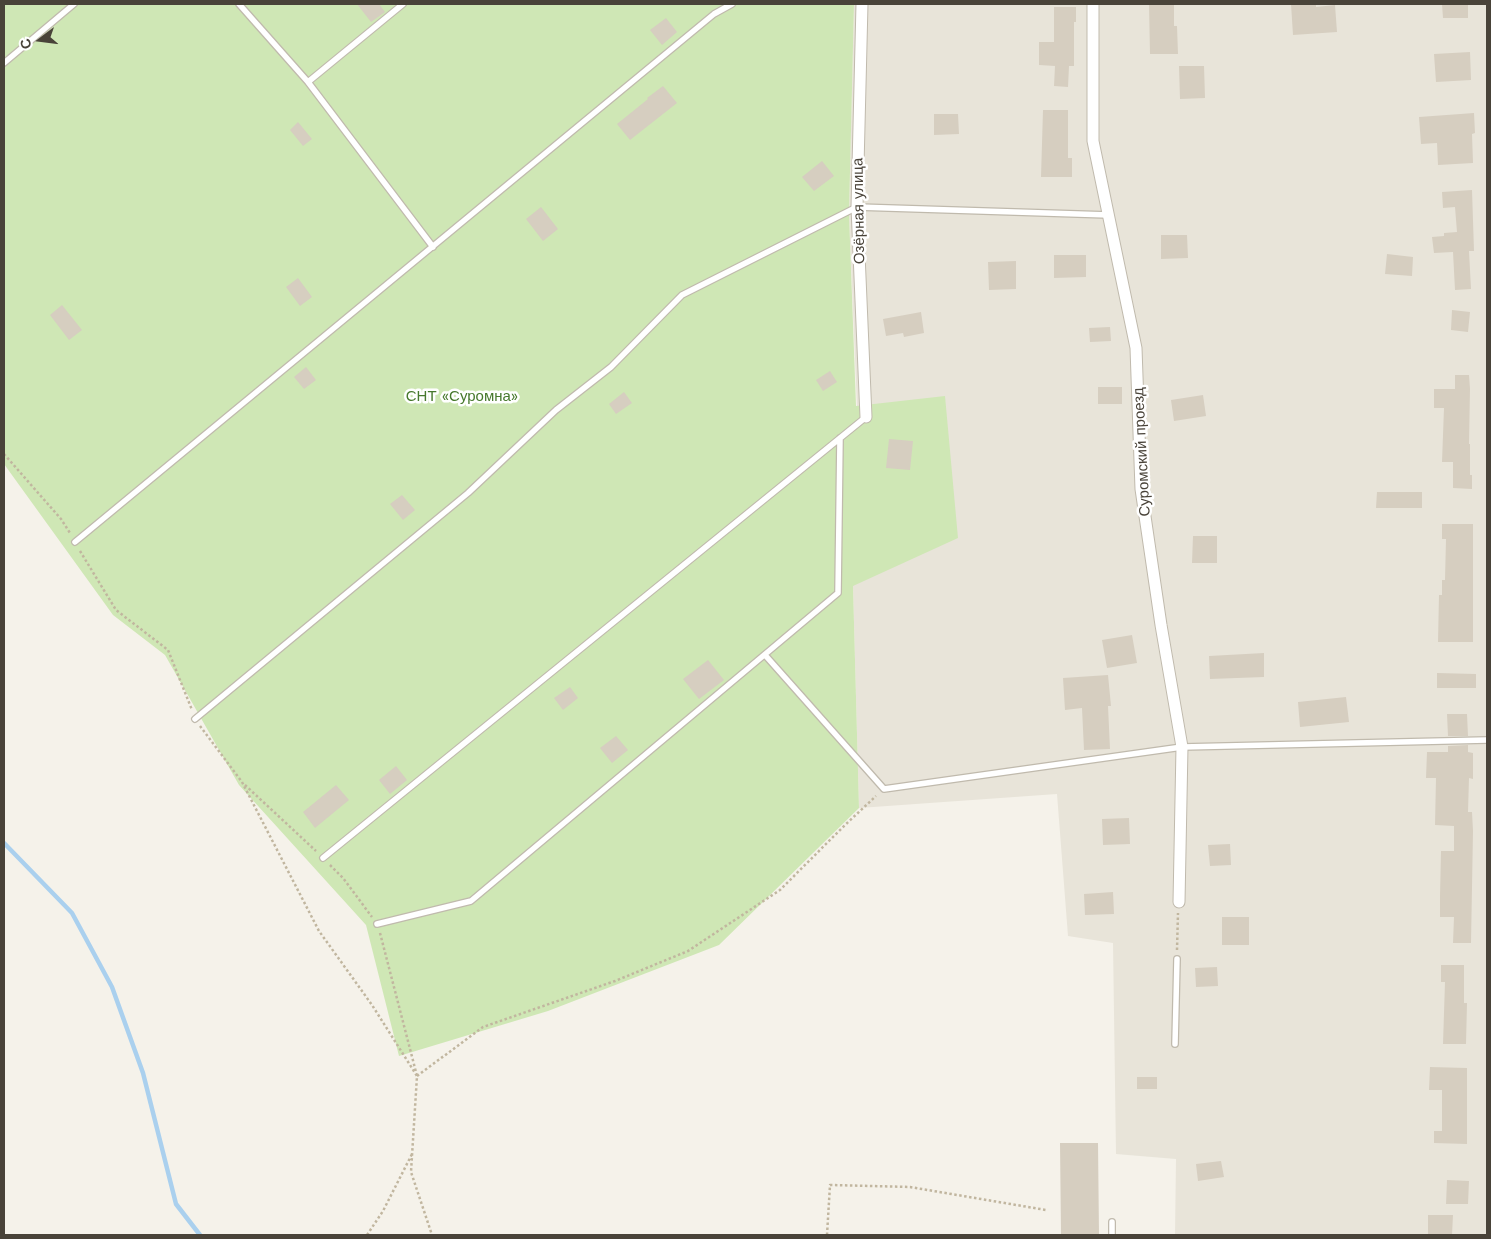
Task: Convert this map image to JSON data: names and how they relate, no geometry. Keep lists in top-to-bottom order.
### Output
{
  "streets": {
    "street": ["Озёрная улица", "Суромский проезд"]
  },
  "parks": ["СНТ «Суромна»"],
  "north": "left"
}
